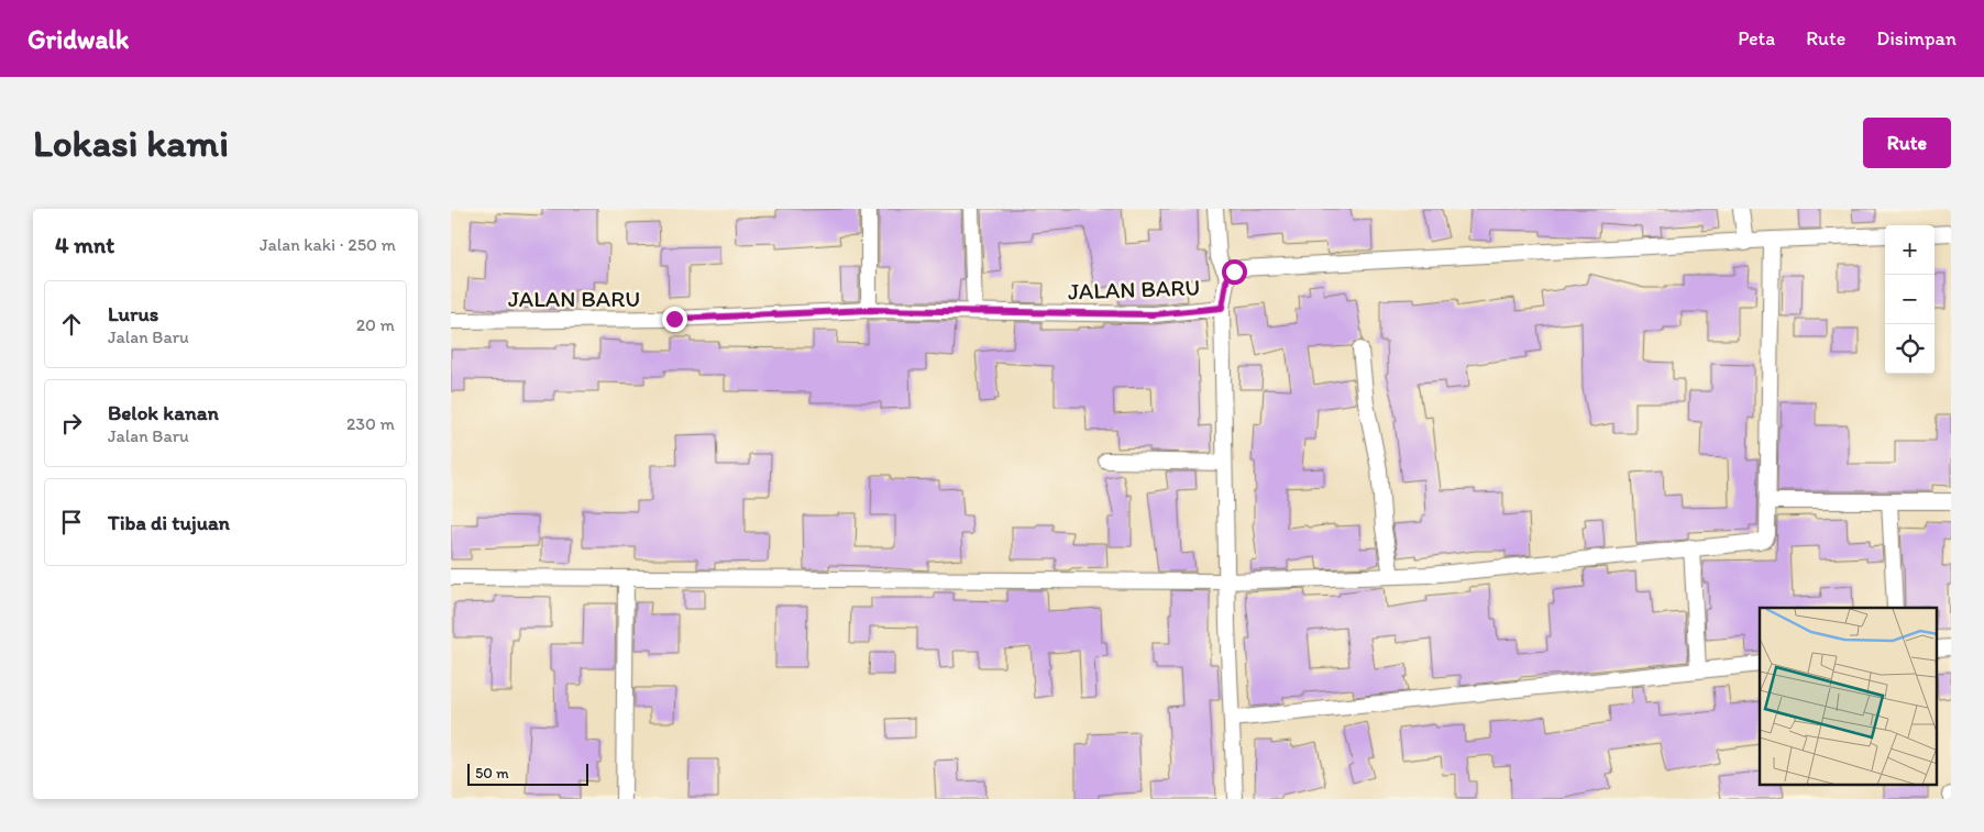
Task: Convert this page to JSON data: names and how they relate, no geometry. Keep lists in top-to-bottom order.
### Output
{
  "streets": {
    "street": ["JALAN BARU"]
  },
  "scale_bar": "50 m",
  "page": {
    "header": "Gridwalk",
    "nav": ["Peta", "Rute", "Disimpan"],
    "buttons": "Rute",
    "title": "Lokasi kami",
    "heading": ["4 mnt", "Jalan kaki · 250 m"],
    "map_buttons": ["+", "−"],
    "list": [
      ["Lurus", "Jalan Baru", "20 m"],
      ["Belok kanan", "Jalan Baru", "230 m"],
      "Tiba di tujuan"
    ],
    "scale": "50 m"
  }
}
